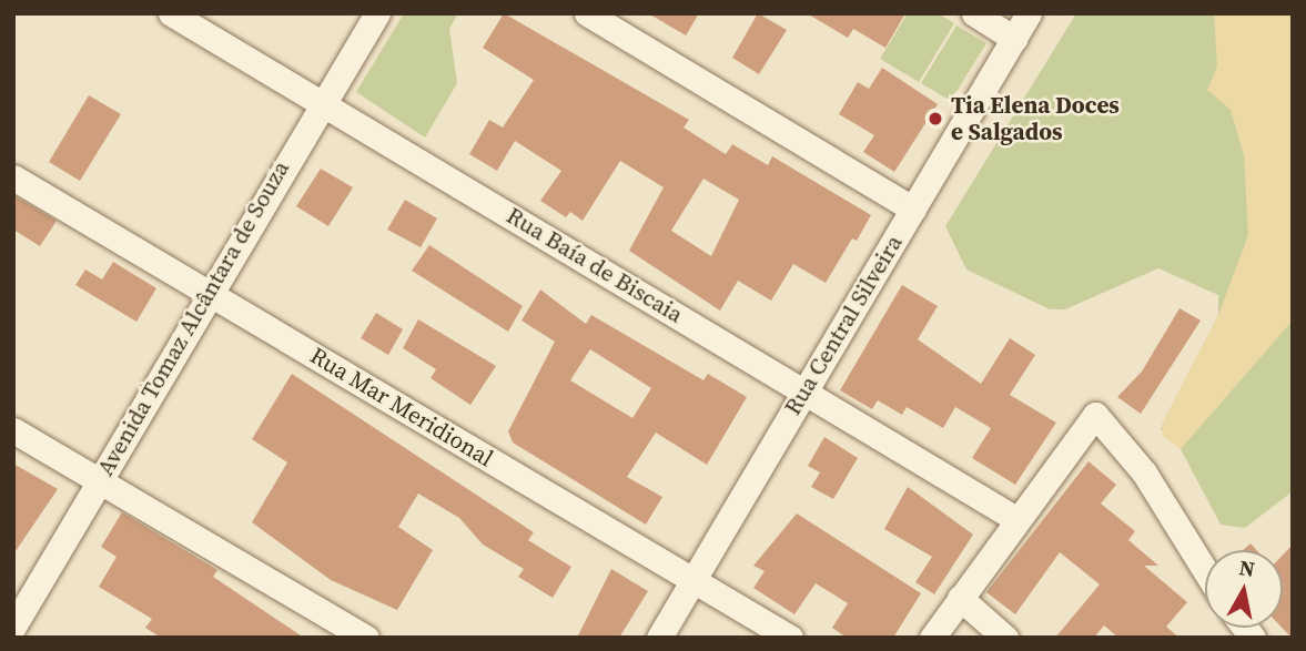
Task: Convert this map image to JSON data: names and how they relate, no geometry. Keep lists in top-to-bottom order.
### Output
{
  "streets": {
    "street": [
      "Rua Baía de Biscaia",
      "Avenida Tomaz Alcântara de Souza",
      "Rua Central Silveira",
      "Rua Mar Meridional"
    ]
  },
  "crossings": [
    ["Rua Baía de Biscaia", "Avenida Tomaz Alcântara de Souza"],
    ["Rua Baía de Biscaia", "Rua Central Silveira"],
    ["Avenida Tomaz Alcântara de Souza", "Rua Mar Meridional"],
    ["Rua Central Silveira", "Rua Mar Meridional"]
  ],
  "places": ["Tia Elena Doces e Salgados"],
  "north": "top"
}
